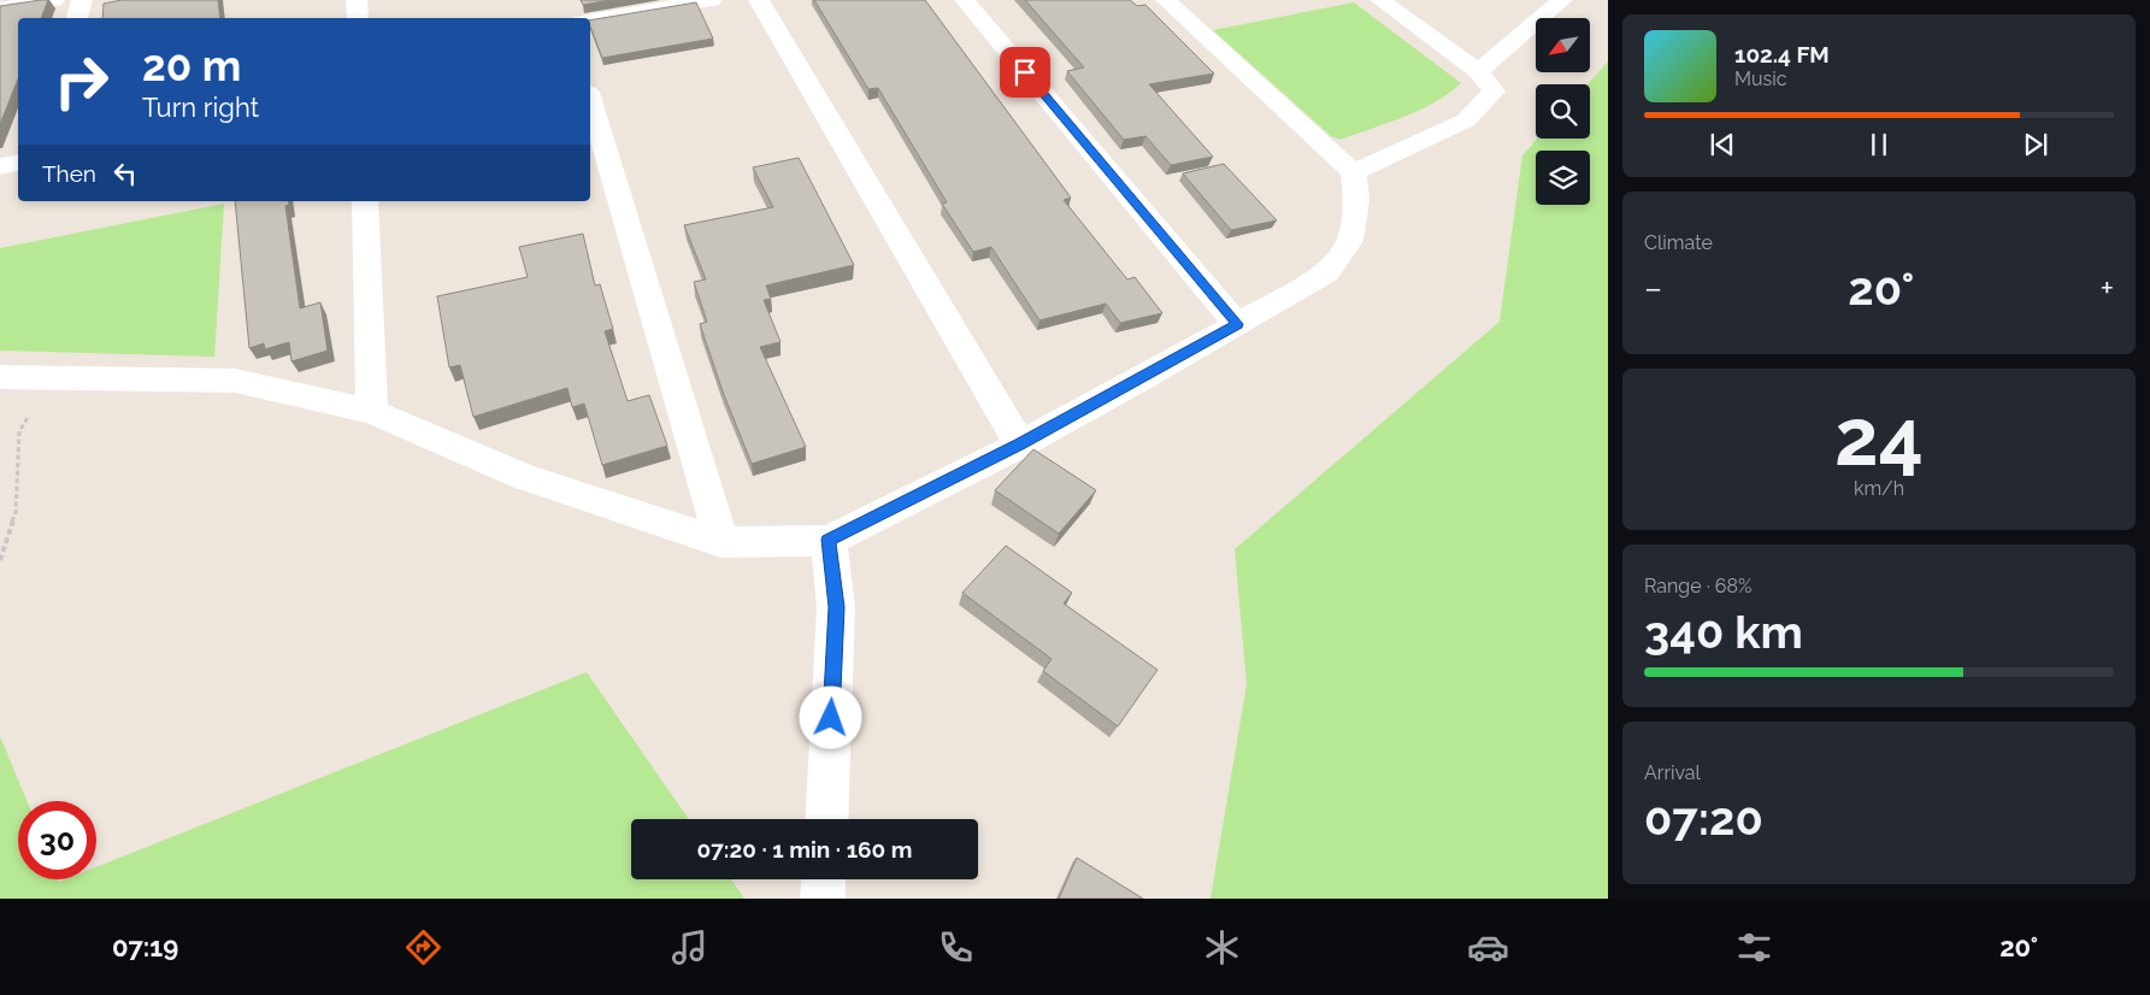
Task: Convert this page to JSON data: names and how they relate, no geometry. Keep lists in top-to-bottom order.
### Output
{
  "north": "bottom left",
  "page": {
    "turn": ["20 m", "Turn right"],
    "song": ["102.4 FM", "Music"],
    "then": "Then",
    "tile": [
      "Climate",
      ["24", "km/h"],
      ["Range · 68%", "340 km"],
      ["Arrival", "07:20"]
    ],
    "heat": ["−", "20°", "+"],
    "limit": "30",
    "trip": "07:20 · 1 min · 160 m",
    "tabs": ["07:19", "20°"]
  }
}
